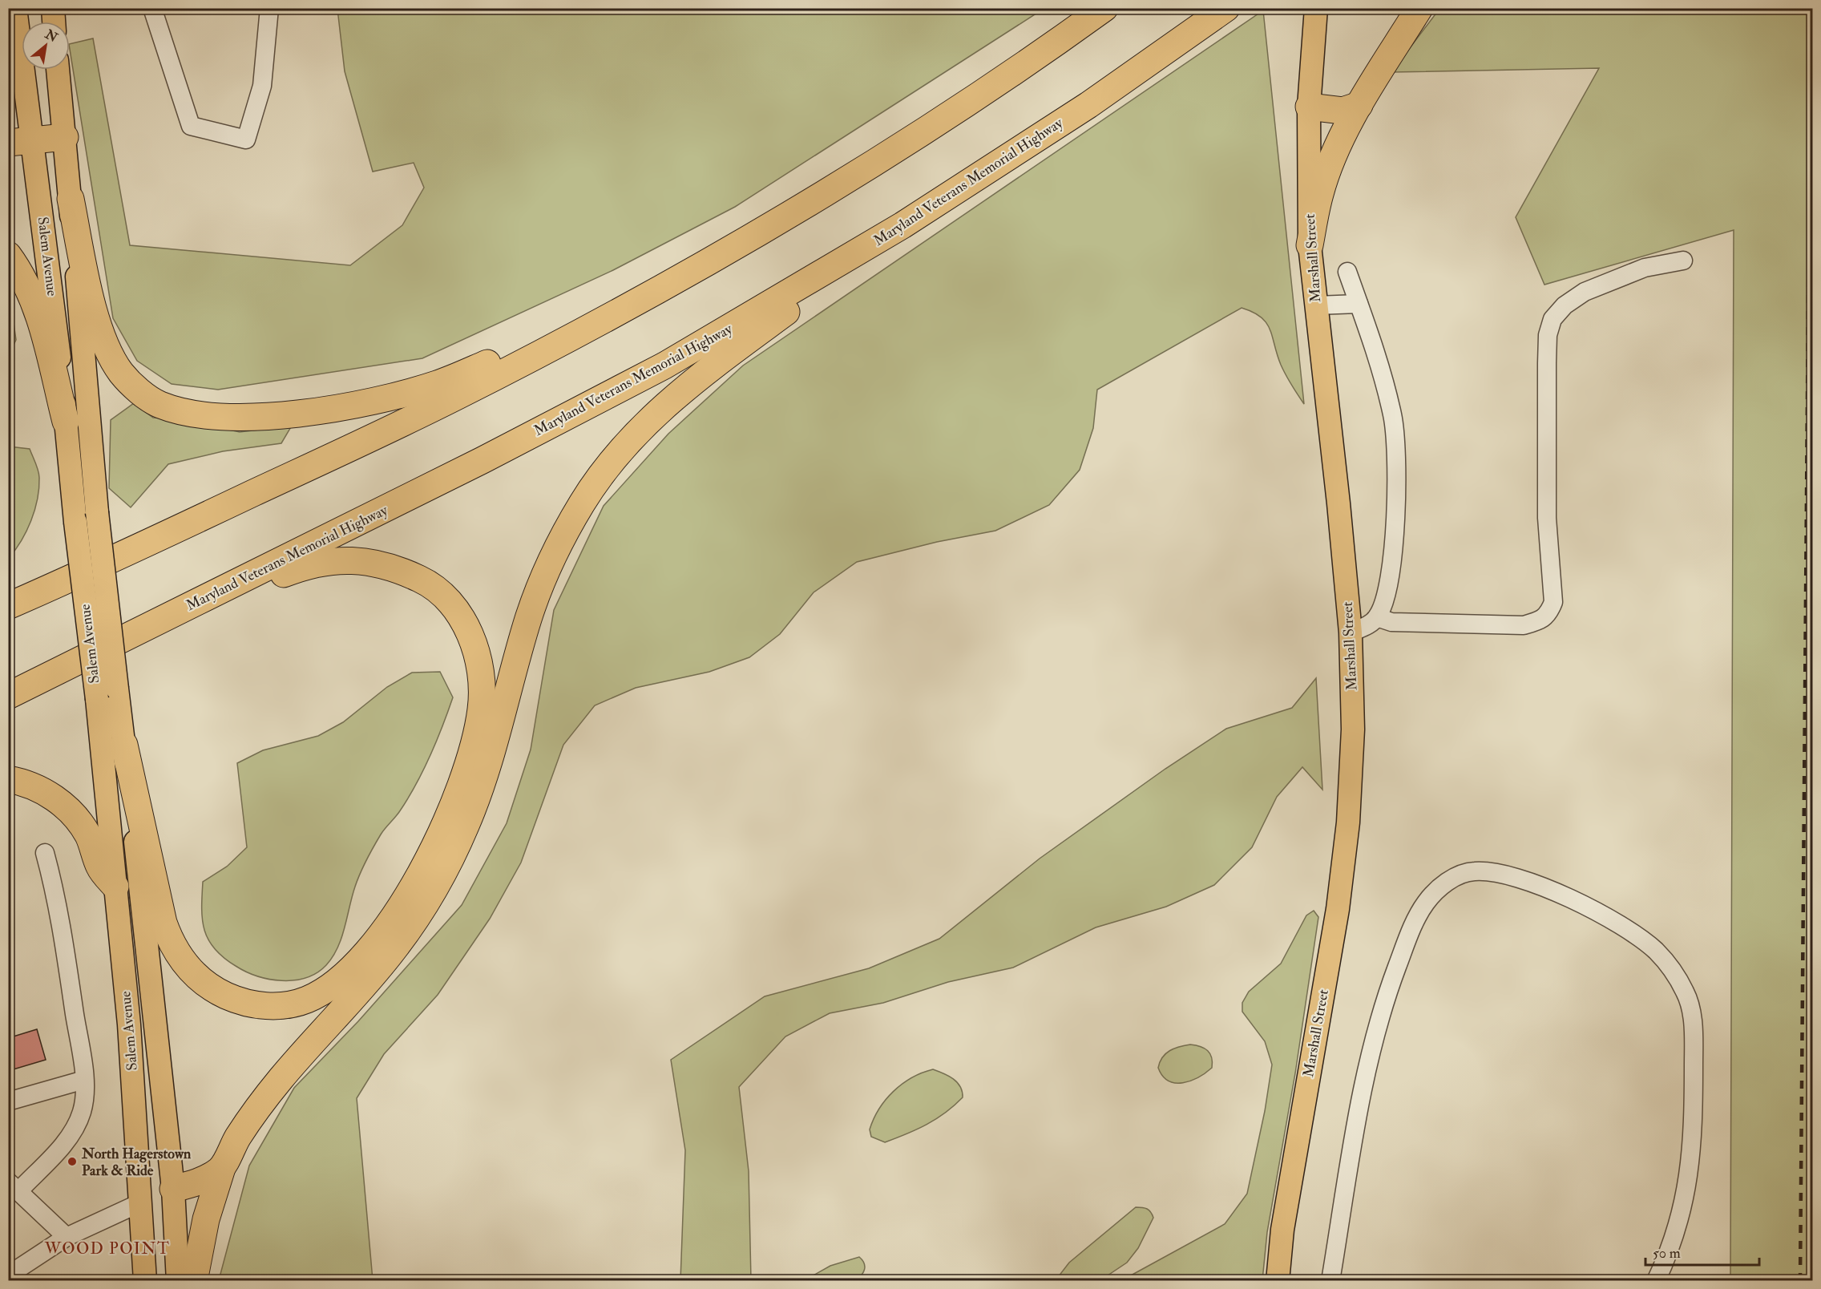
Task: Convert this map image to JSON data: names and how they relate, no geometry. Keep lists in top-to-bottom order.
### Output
{
  "streets": {
    "highway": ["Maryland Veterans Memorial Highway"],
    "main road": ["Salem Avenue", "Marshall Street"]
  },
  "districts": ["WOOD POINT"],
  "places": ["North Hagerstown Park & Ride"],
  "scale_bar": "50 m",
  "north": "top right"
}
